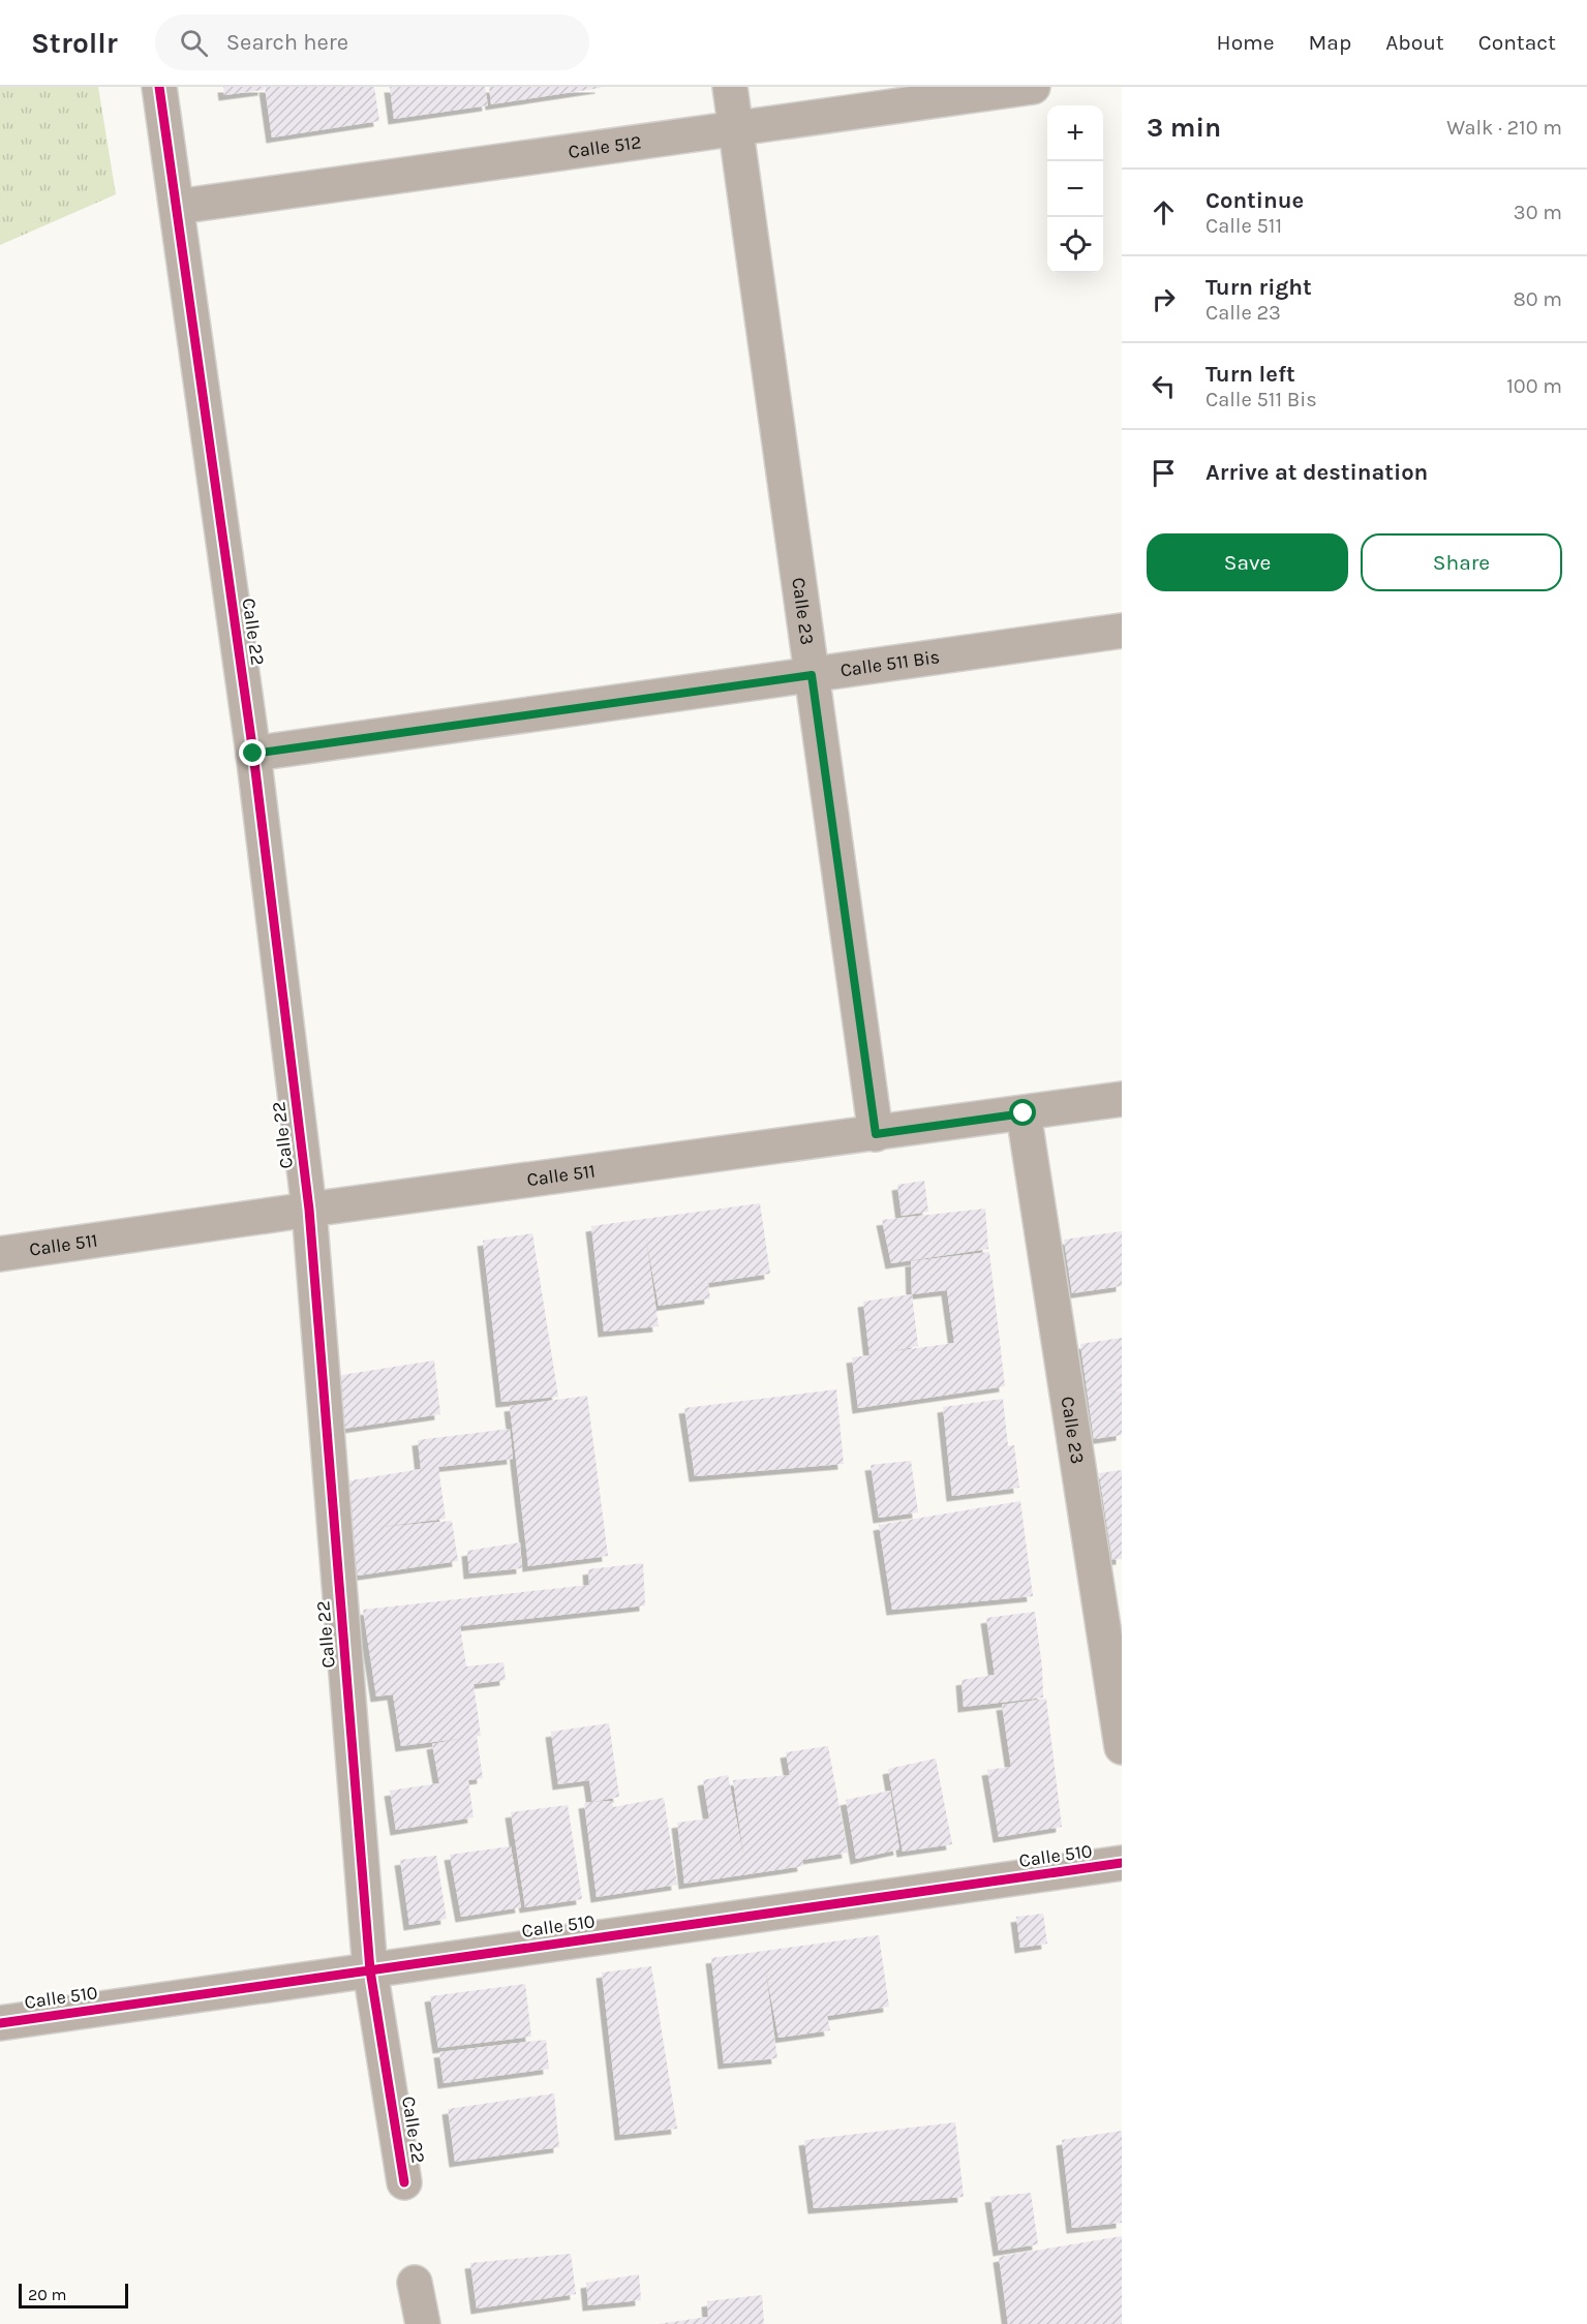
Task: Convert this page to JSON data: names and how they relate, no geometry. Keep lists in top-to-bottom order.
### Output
{
  "streets": {
    "street": [
      "Calle 512",
      "Calle 23",
      "Calle 22",
      "Calle 511 Bis",
      "Calle 511",
      "Calle 510"
    ]
  },
  "crossings": [
    ["Calle 512", "Calle 23"],
    ["Calle 512", "Calle 22"],
    ["Calle 23", "Calle 511 Bis"],
    ["Calle 23", "Calle 511"],
    ["Calle 22", "Calle 511 Bis"],
    ["Calle 22", "Calle 511"],
    ["Calle 22", "Calle 510"]
  ],
  "scale_bar": "20 m",
  "page": {
    "header": "Strollr",
    "search": "Search here",
    "nav": [
      "Home",
      "Map",
      "About",
      "Contact"
    ],
    "heading": ["3 min", "Walk · 210 m"],
    "map_buttons": ["+", "−"],
    "list": [
      ["Continue", "Calle 511", "30 m"],
      ["Turn right", "Calle 23", "80 m"],
      ["Turn left", "Calle 511 Bis", "100 m"],
      "Arrive at destination"
    ],
    "buttons": ["Save", "Share"],
    "scale": "20 m"
  }
}
